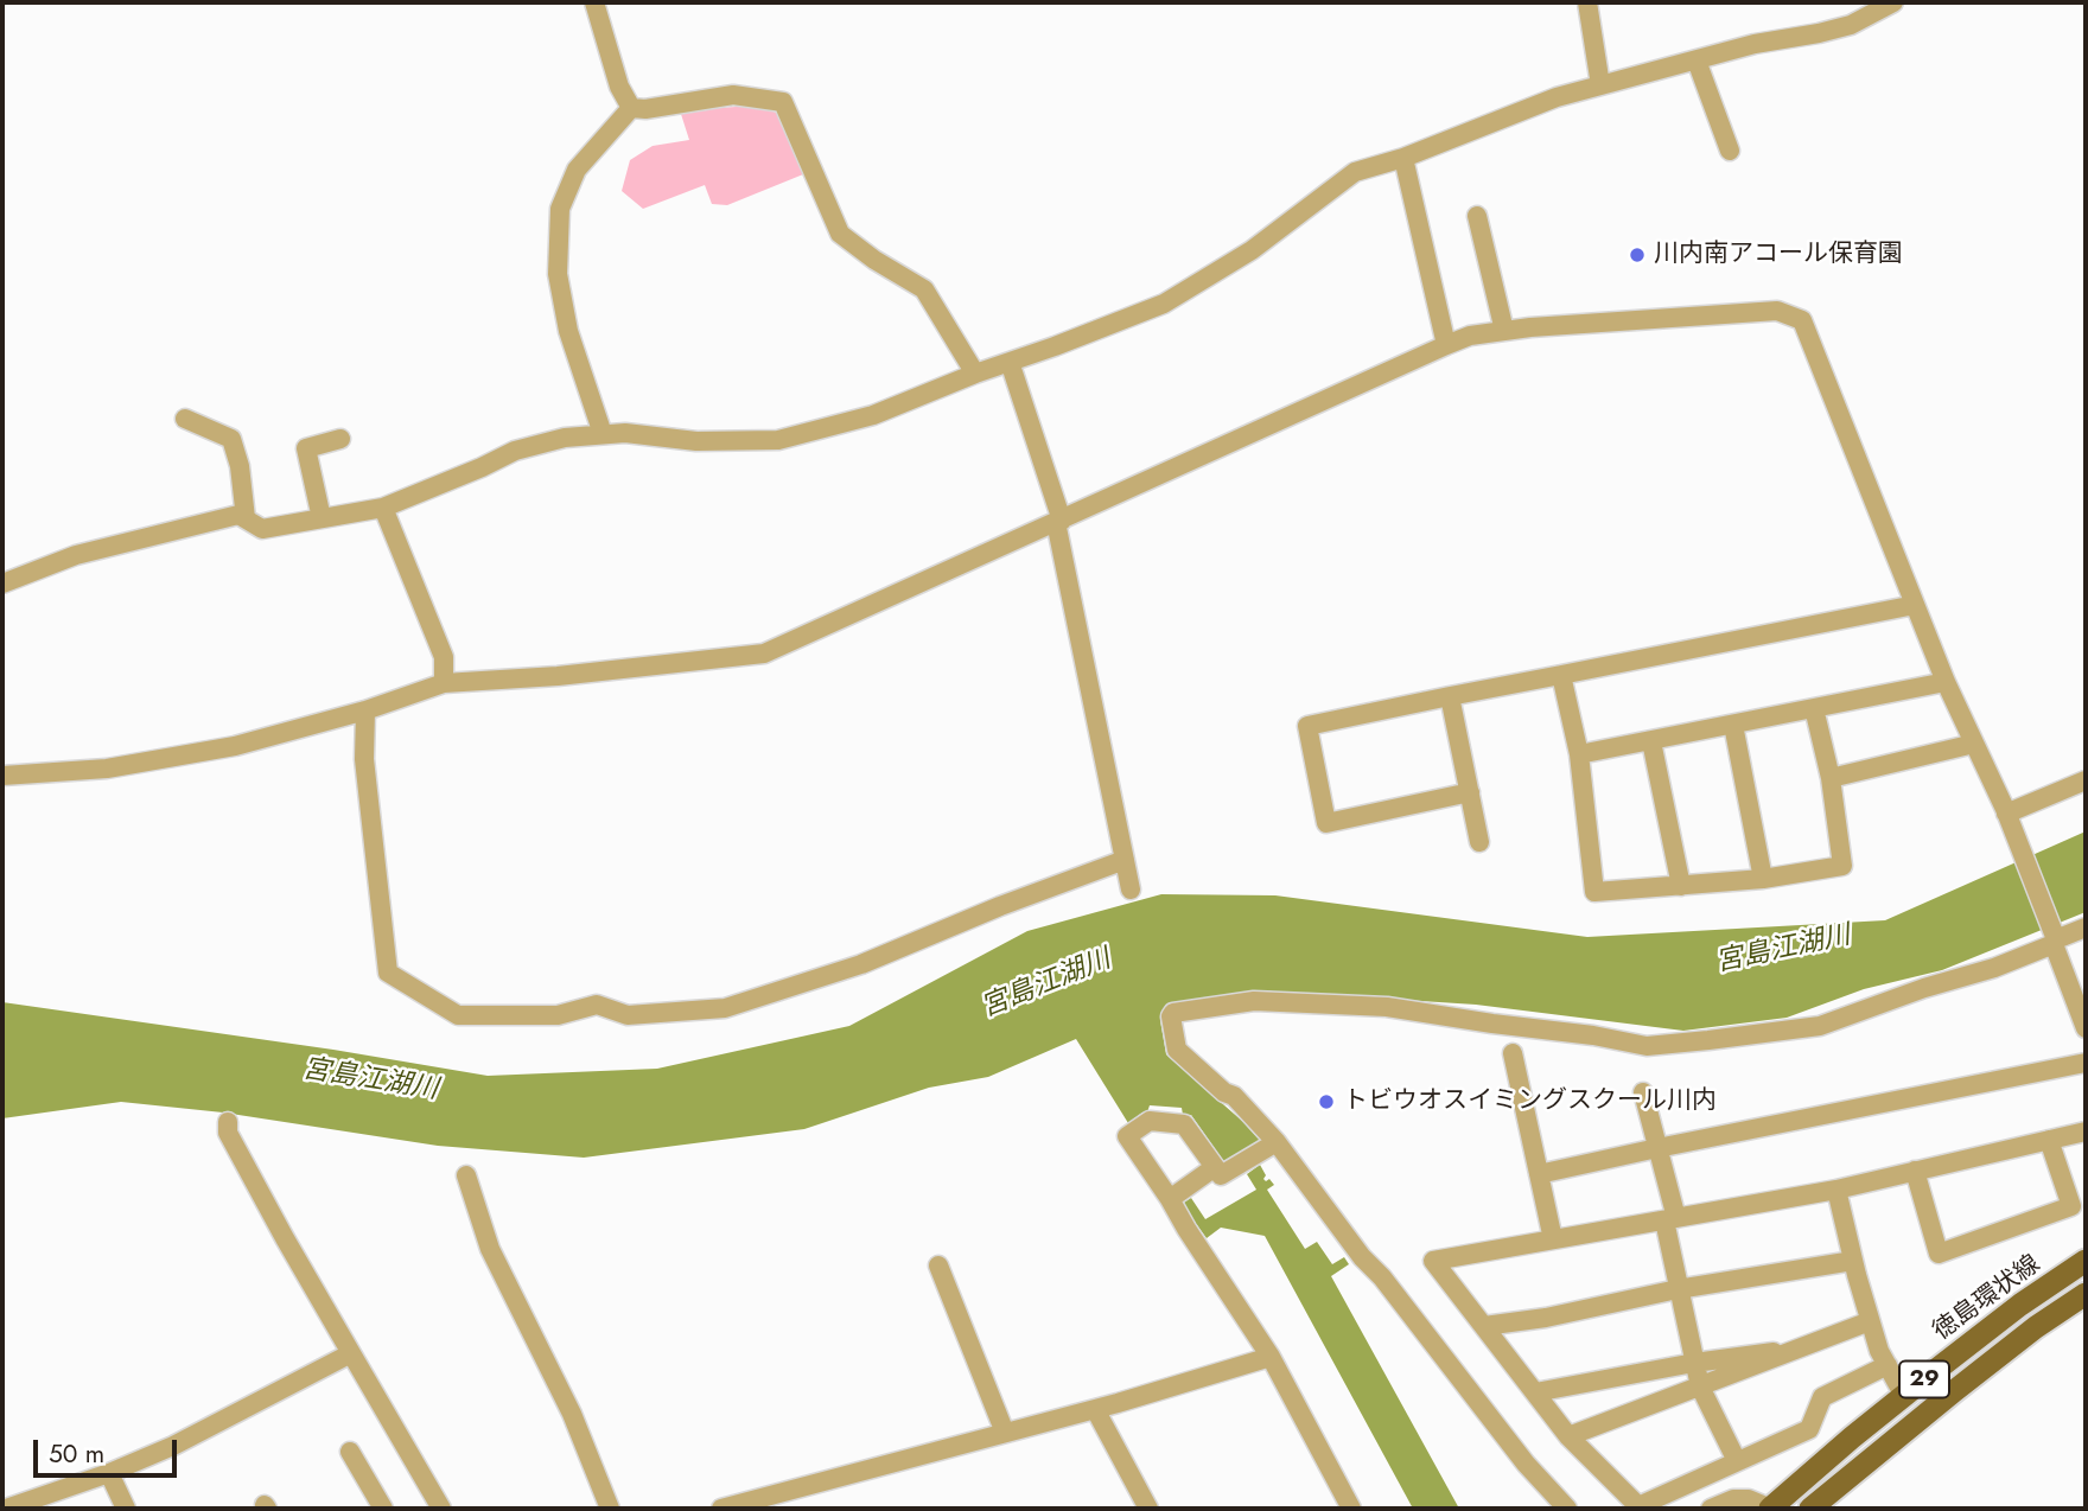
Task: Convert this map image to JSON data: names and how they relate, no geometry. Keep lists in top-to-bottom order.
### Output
{
  "streets": {
    "main road": ["徳島環状線", "29"]
  },
  "water": ["宮島江湖川"],
  "places": ["川内南アコール保育園", "トビウオスイミングスクール川内"],
  "scale_bar": "50 m"
}
